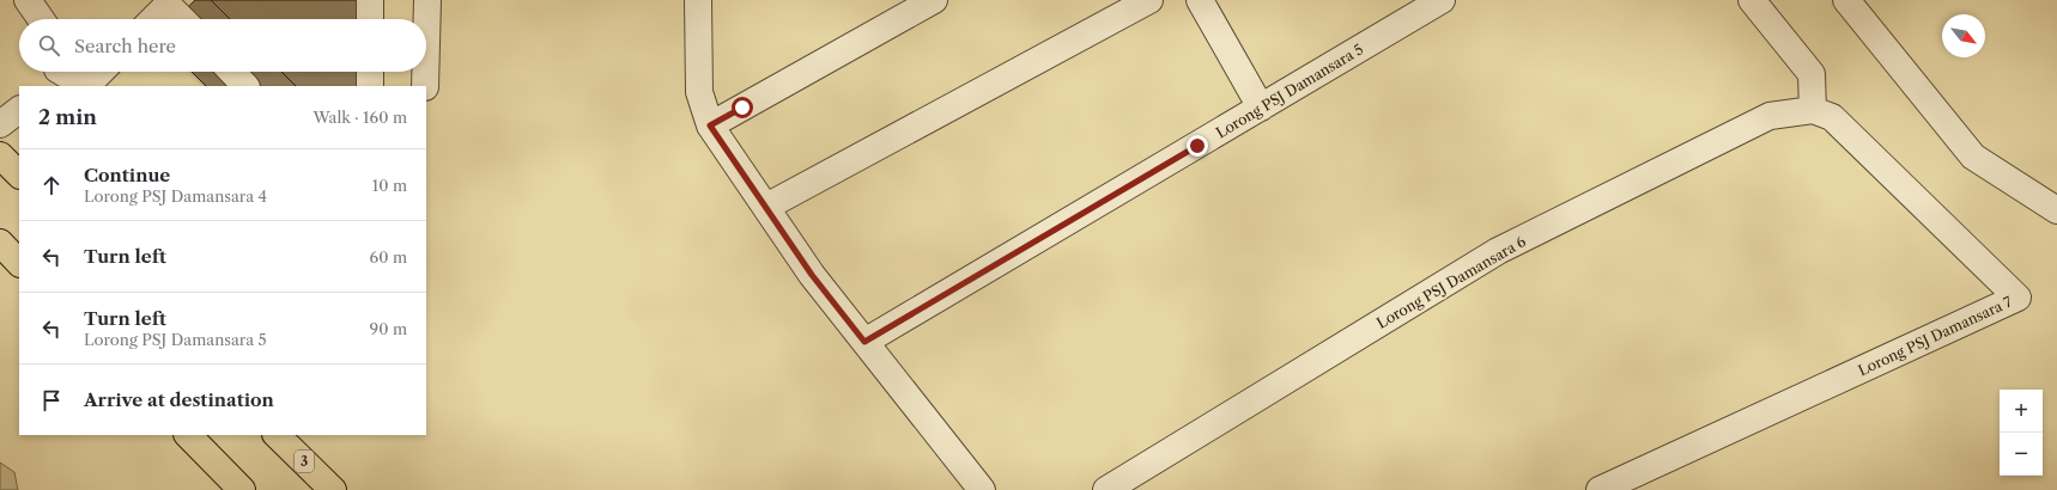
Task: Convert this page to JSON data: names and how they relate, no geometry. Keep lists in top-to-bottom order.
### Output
{
  "streets": {
    "highway": ["3"],
    "street": ["Lorong PSJ Damansara 5", "Lorong PSJ Damansara 6", "Lorong PSJ Damansara 7"]
  },
  "crossings": [
    ["Lorong PSJ Damansara 6", "Lorong PSJ Damansara 7"]
  ],
  "north": "bottom right",
  "page": {
    "search": "Search here",
    "heading": ["2 min", "Walk · 160 m"],
    "list": [
      ["Continue", "Lorong PSJ Damansara 4", "10 m"],
      ["Turn left", "60 m"],
      ["Turn left", "Lorong PSJ Damansara 5", "90 m"],
      "Arrive at destination"
    ],
    "map_buttons": ["+", "−"]
  }
}
